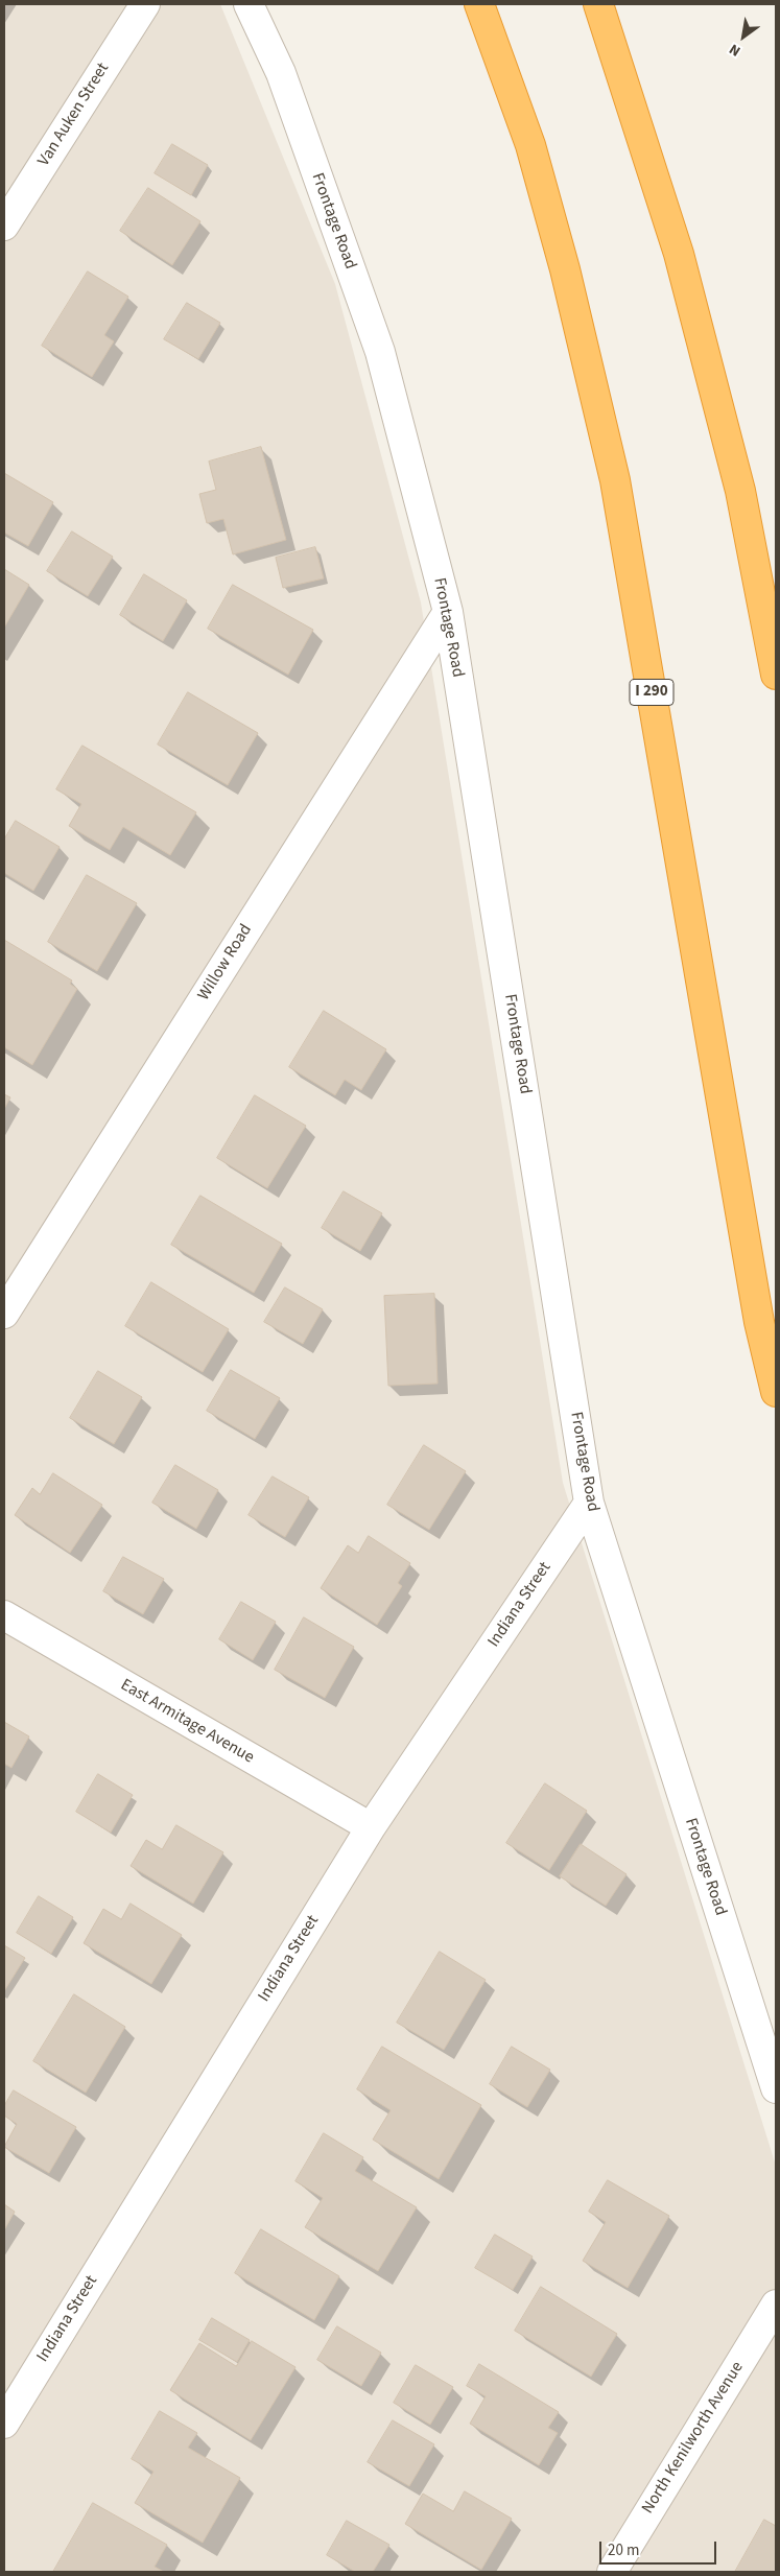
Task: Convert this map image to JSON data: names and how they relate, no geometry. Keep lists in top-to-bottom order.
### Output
{
  "streets": {
    "highway": ["I 290"],
    "street": [
      "Van Auken Street",
      "Frontage Road",
      "Willow Road",
      "Indiana Street",
      "East Armitage Avenue",
      "North Kenilworth Avenue"
    ]
  },
  "crossings": [
    ["Frontage Road", "Willow Road"],
    ["Frontage Road", "Indiana Street"],
    ["Indiana Street", "East Armitage Avenue"]
  ],
  "scale_bar": "20 m",
  "north": "bottom left"
}
